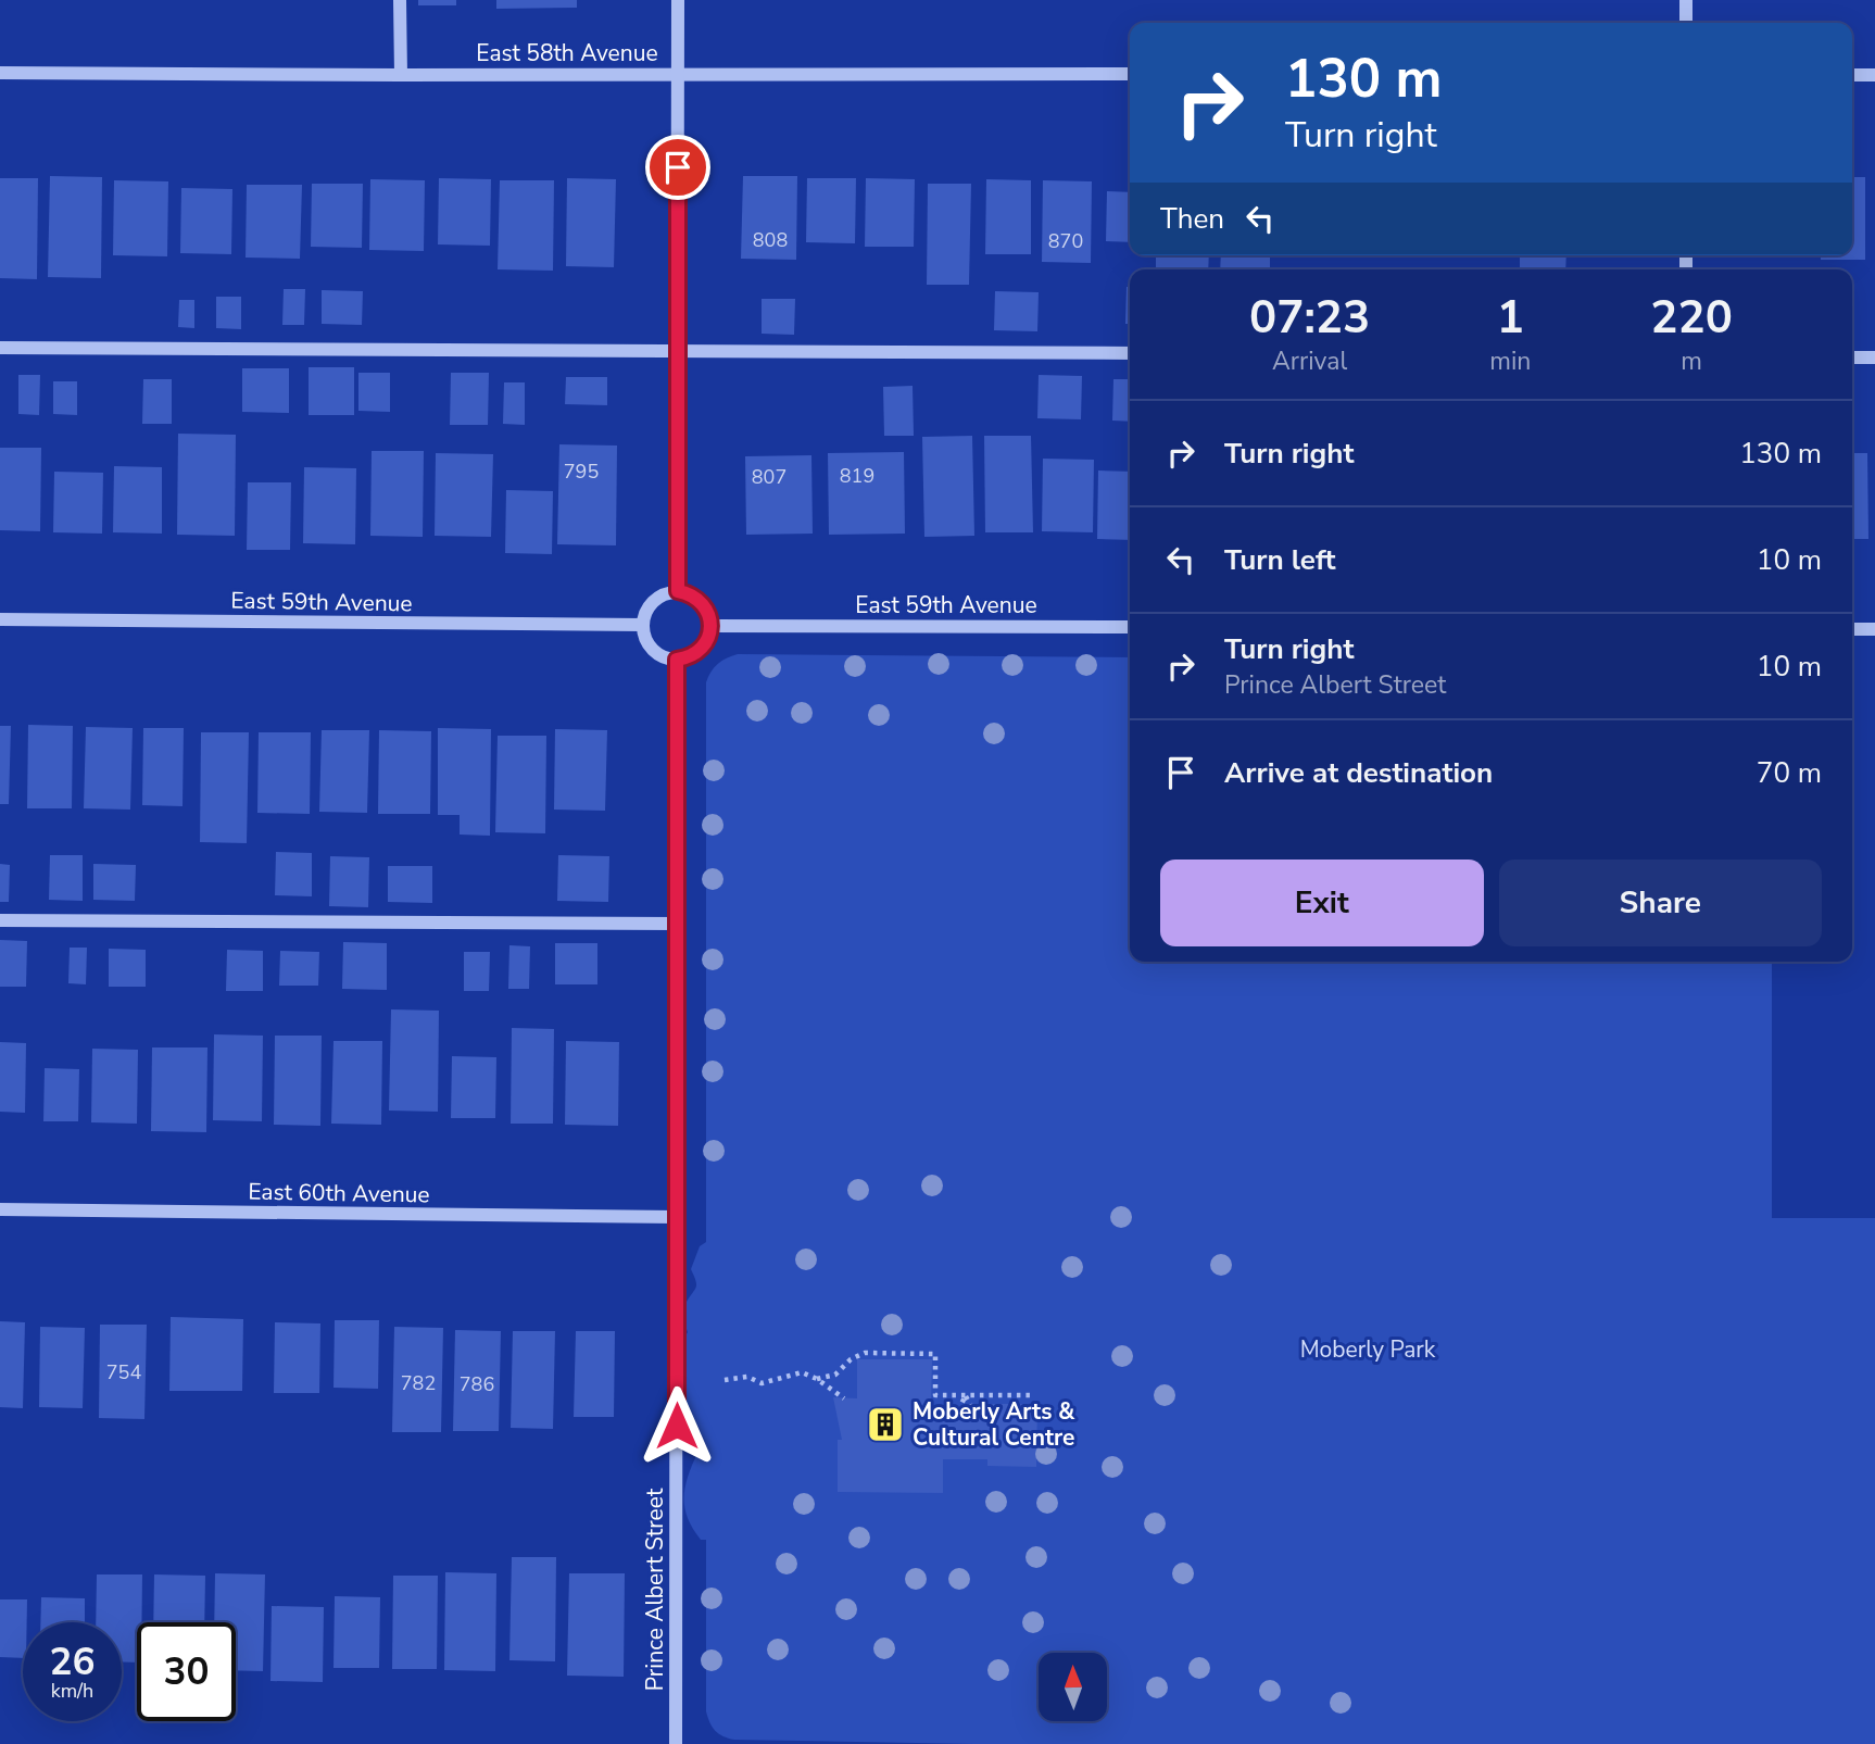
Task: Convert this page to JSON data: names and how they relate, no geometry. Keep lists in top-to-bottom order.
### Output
{
  "streets": {
    "street": [
      "East 58th Avenue",
      "East 59th Avenue",
      "East 60th Avenue",
      "Prince Albert Street"
    ]
  },
  "crossings": [
    ["East 59th Avenue", "Prince Albert Street"],
    ["East 60th Avenue", "Prince Albert Street"]
  ],
  "parks": ["Moberly Park"],
  "places": {
    "building": ["Moberly Arts & Cultural Centre"]
  },
  "house_numbers": [
    "808",
    "870",
    "795",
    "819",
    "807",
    "754",
    "782",
    "786"
  ],
  "north": "top",
  "page": {
    "turn": ["130 m", "Turn right"],
    "then": "Then",
    "eta": [
      "07:23",
      "Arrival",
      "1",
      "min",
      "220",
      "m"
    ],
    "list": [
      {
        "name": "Turn right",
        "value": "130 m"
      },
      {
        "name": "Turn left",
        "value": "10 m"
      },
      {
        "name": "Turn right",
        "note": "Prince Albert Street",
        "value": "10 m"
      },
      {
        "name": "Arrive at destination",
        "value": "70 m"
      }
    ],
    "buttons": ["Exit", "Share"],
    "speed": "26 km/h",
    "limit": "30"
  }
}
